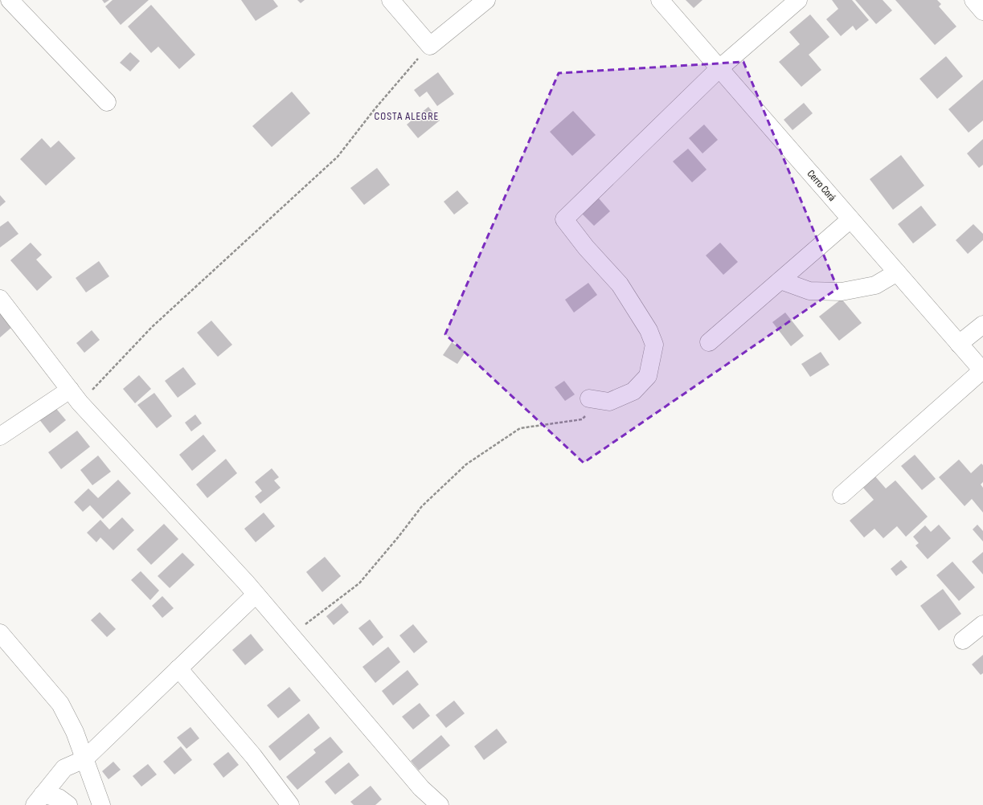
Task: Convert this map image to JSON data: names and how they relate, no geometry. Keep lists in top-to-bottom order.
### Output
{
  "streets": {
    "street": ["Cerro Corá"]
  },
  "districts": ["COSTA ALEGRE"]
}
